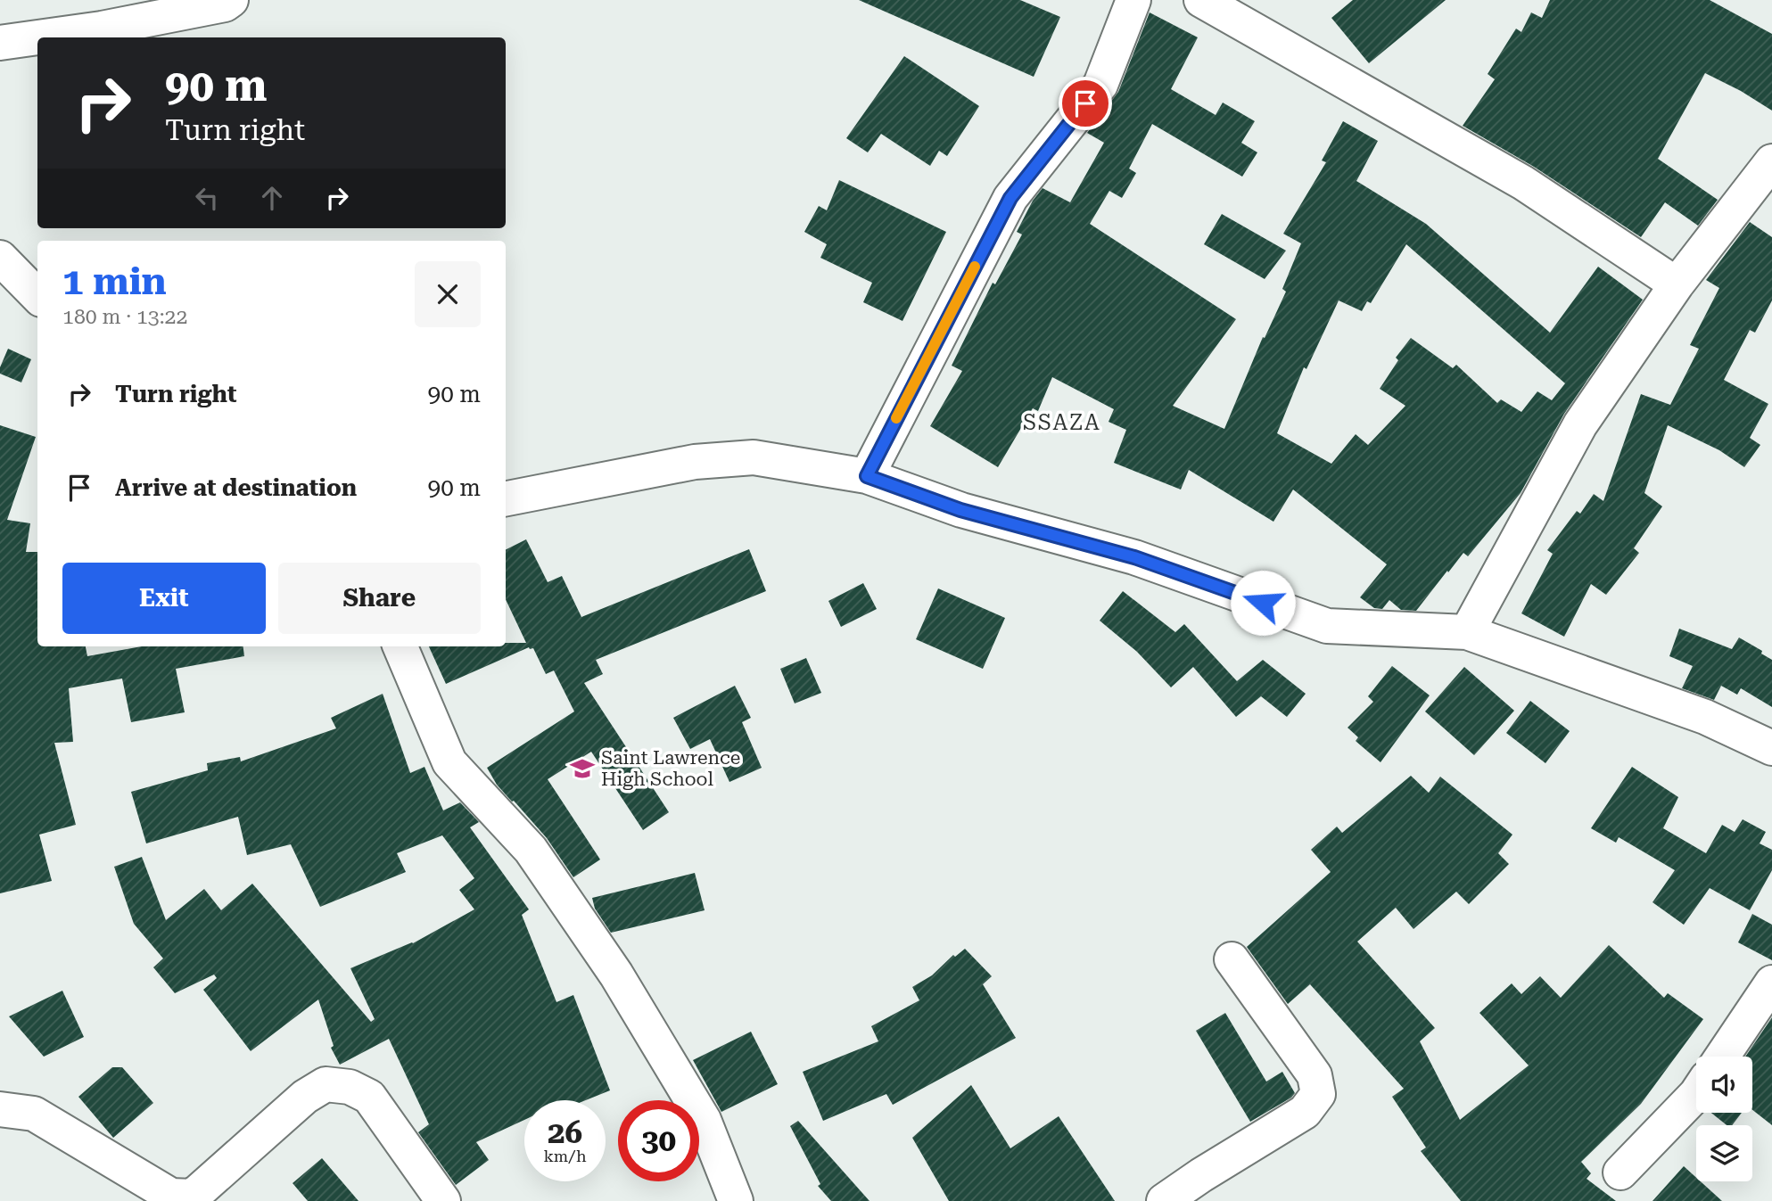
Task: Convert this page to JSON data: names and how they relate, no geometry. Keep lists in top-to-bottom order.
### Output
{
  "districts": ["SSAZA"],
  "places": {
    "school or university": ["Saint Lawrence High School"]
  },
  "page": {
    "turn": ["90 m", "Turn right"],
    "heading": ["1 min", "180 m · 13:22"],
    "list": [
      {
        "name": "Turn right",
        "value": "90 m"
      },
      {
        "name": "Arrive at destination",
        "value": "90 m"
      }
    ],
    "buttons": ["Exit", "Share"],
    "speed": "26 km/h",
    "limit": "30"
  }
}
